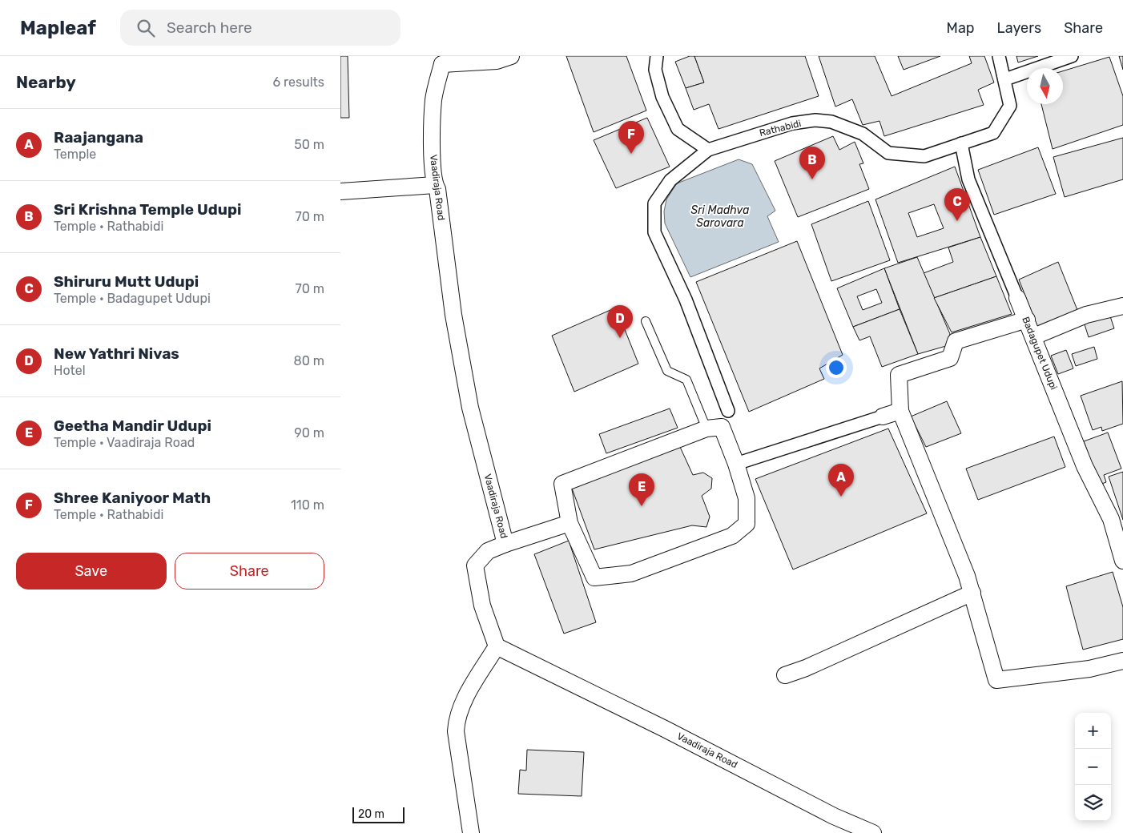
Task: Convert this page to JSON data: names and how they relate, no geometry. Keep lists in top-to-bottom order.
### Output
{
  "streets": {
    "street": ["Rathabidi", "Vaadiraja Road", "Badagupet Udupi"]
  },
  "crossings": [
    ["Rathabidi", "Badagupet Udupi"]
  ],
  "water": ["Sri Madhva Sarovara"],
  "scale_bar": "20 m",
  "north": "bottom",
  "page": {
    "header": "Mapleaf",
    "search": "Search here",
    "nav": ["Map", "Layers", "Share"],
    "heading": ["Nearby", "6 results"],
    "list": [
      {
        "mark": "A",
        "name": "Raajangana",
        "note": "Temple",
        "value": "50 m"
      },
      {
        "mark": "B",
        "name": "Sri Krishna Temple Udupi",
        "note": "Temple · Rathabidi",
        "value": "70 m"
      },
      {
        "mark": "C",
        "name": "Shiruru Mutt Udupi",
        "note": "Temple · Badagupet Udupi",
        "value": "70 m"
      },
      {
        "mark": "D",
        "name": "New Yathri Nivas",
        "note": "Hotel",
        "value": "80 m"
      },
      {
        "mark": "E",
        "name": "Geetha Mandir Udupi",
        "note": "Temple · Vaadiraja Road",
        "value": "90 m"
      },
      {
        "mark": "F",
        "name": "Shree Kaniyoor Math",
        "note": "Temple · Rathabidi",
        "value": "110 m"
      }
    ],
    "pins": [
      "F",
      "B",
      "C",
      "D",
      "A",
      "E"
    ],
    "buttons": ["Save", "Share"],
    "map_buttons": ["+", "−"],
    "scale": "20 m"
  }
}
